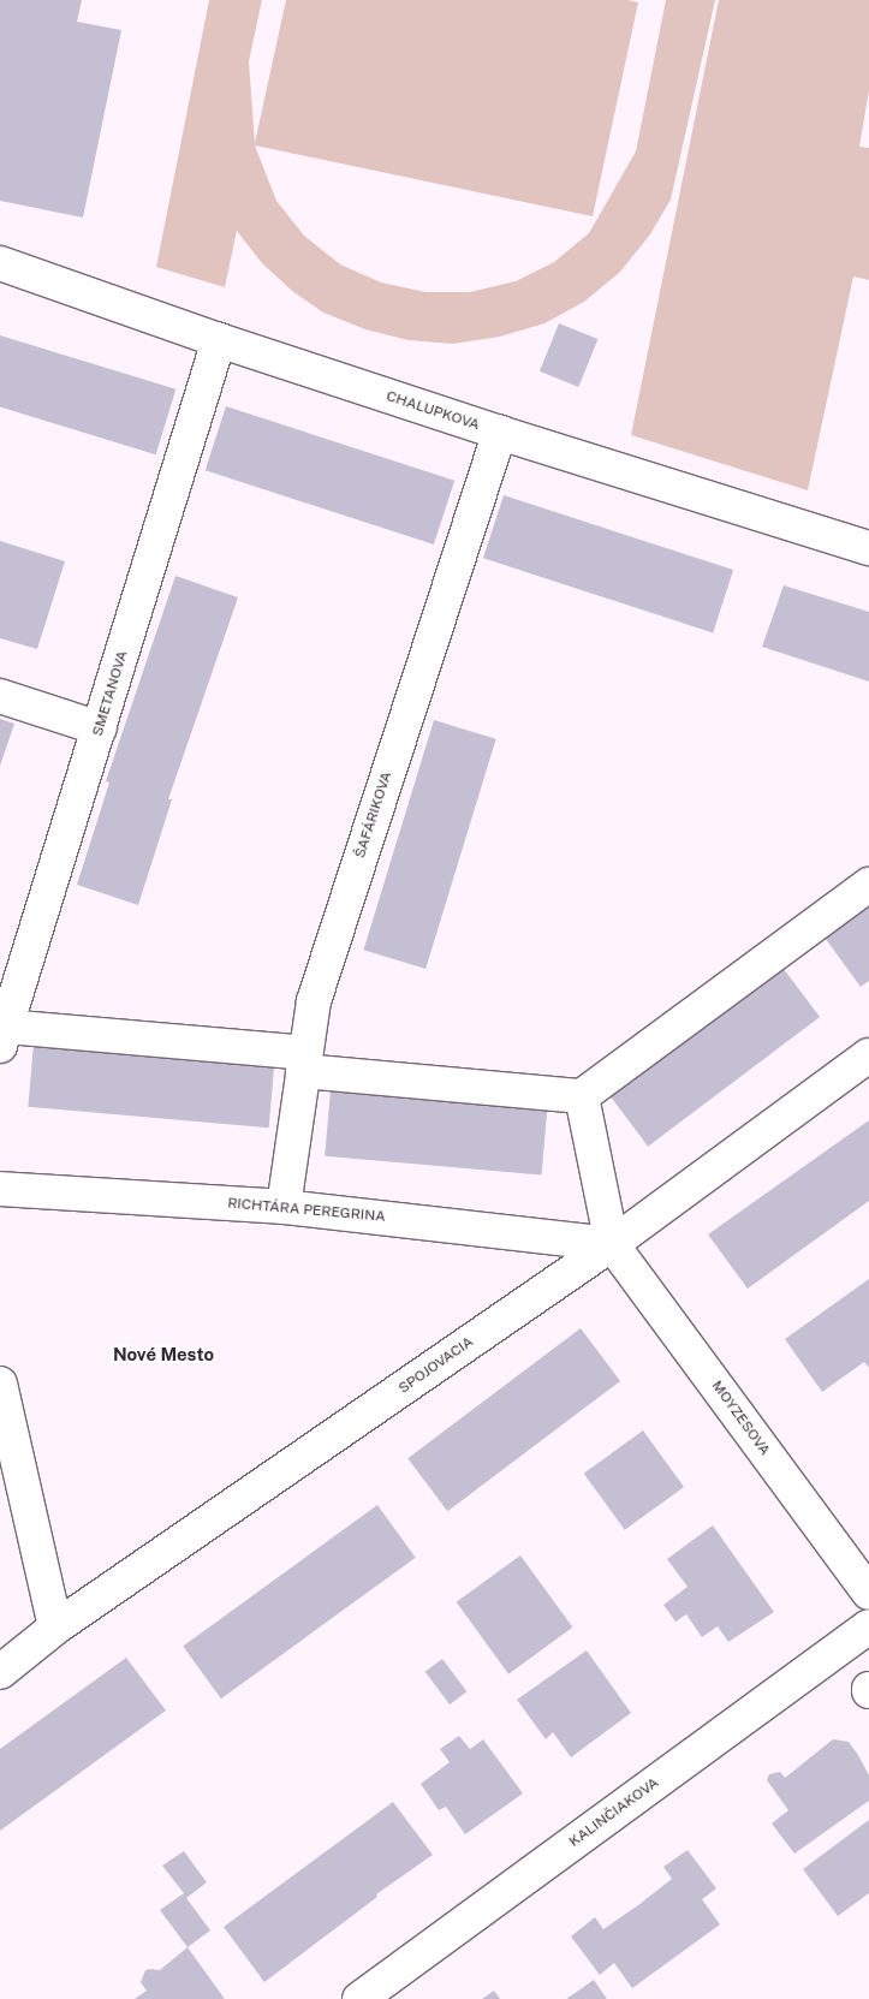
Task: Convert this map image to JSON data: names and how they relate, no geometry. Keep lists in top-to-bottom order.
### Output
{
  "streets": {
    "street": [
      "CHALUPKOVA",
      "SMETANOVA",
      "ŠAFÁRIKOVA",
      "RICHTÁRA PEREGRINA",
      "SPOJOVACIA",
      "MOYZESOVA",
      "KALINČIAKOVA"
    ]
  },
  "crossings": [
    ["CHALUPKOVA", "SMETANOVA"],
    ["CHALUPKOVA", "ŠAFÁRIKOVA"],
    ["ŠAFÁRIKOVA", "RICHTÁRA PEREGRINA"],
    ["RICHTÁRA PEREGRINA", "SPOJOVACIA"],
    ["RICHTÁRA PEREGRINA", "MOYZESOVA"],
    ["SPOJOVACIA", "MOYZESOVA"]
  ],
  "districts": ["Nové Mesto"]
}
